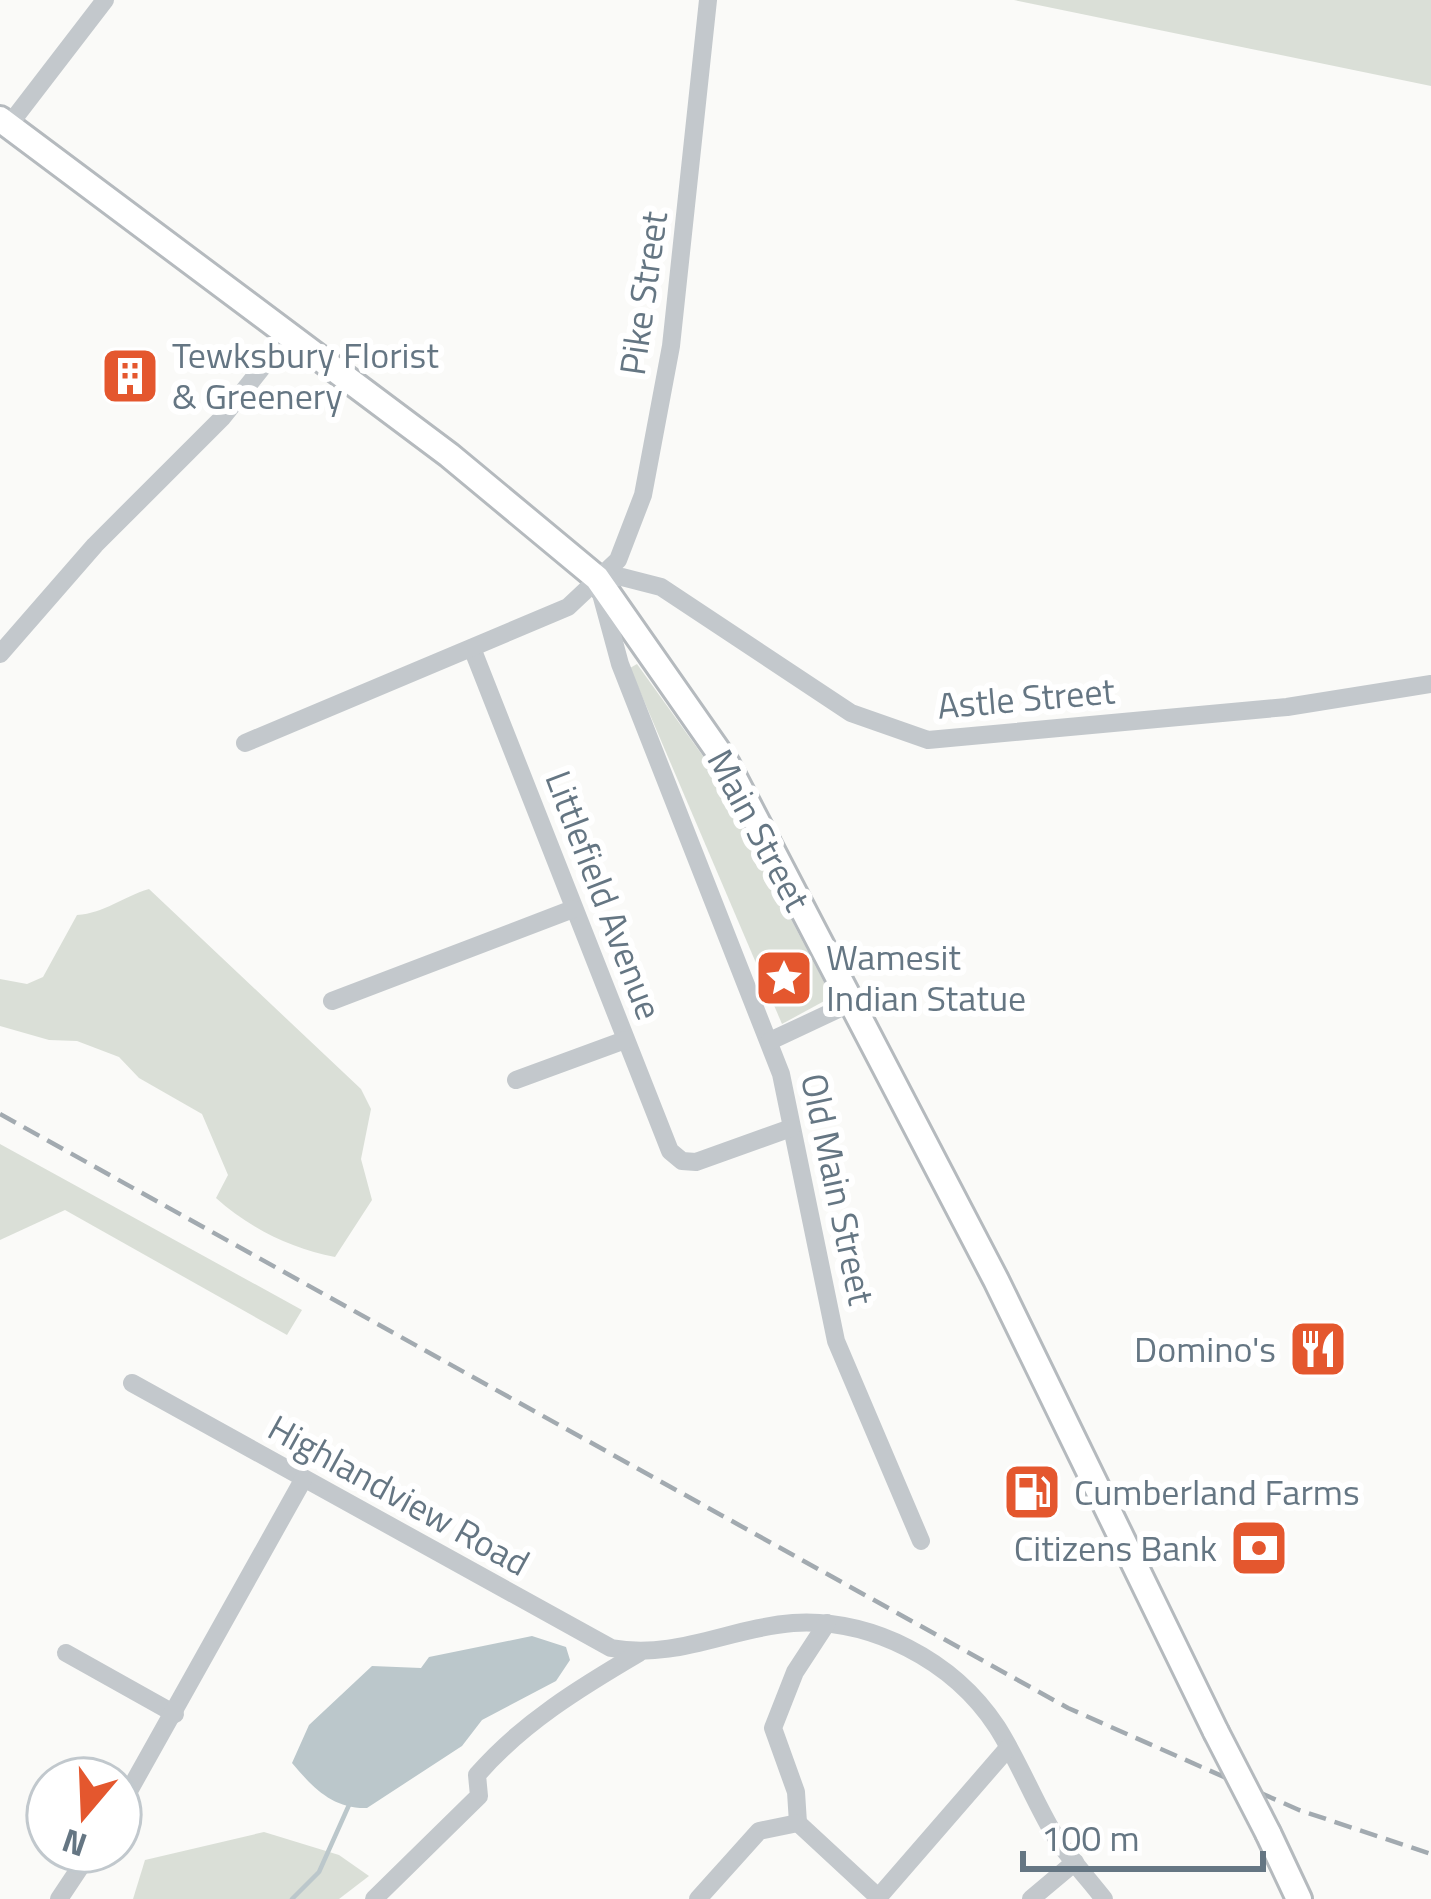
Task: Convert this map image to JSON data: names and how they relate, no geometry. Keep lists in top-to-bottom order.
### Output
{
  "streets": {
    "main road": ["Main Street"],
    "street": [
      "Pike Street",
      "Astle Street",
      "Littlefield Avenue",
      "Old Main Street",
      "Highlandview Road"
    ]
  },
  "crossings": [
    ["Pike Street", "Astle Street"],
    ["Pike Street", "Main Street"],
    ["Pike Street", "Littlefield Avenue"],
    ["Pike Street", "Old Main Street"],
    ["Astle Street", "Main Street"],
    ["Astle Street", "Old Main Street"],
    ["Main Street", "Old Main Street"],
    ["Littlefield Avenue", "Old Main Street"]
  ],
  "places": {
    "building": ["Tewksbury Florist & Greenery"],
    "place": ["Wamesit Indian Statue"],
    "restaurant": ["Domino's"],
    "fuel station": ["Cumberland Farms"],
    "bank": ["Citizens Bank"]
  },
  "scale_bar": "100 m",
  "north": "bottom"
}
